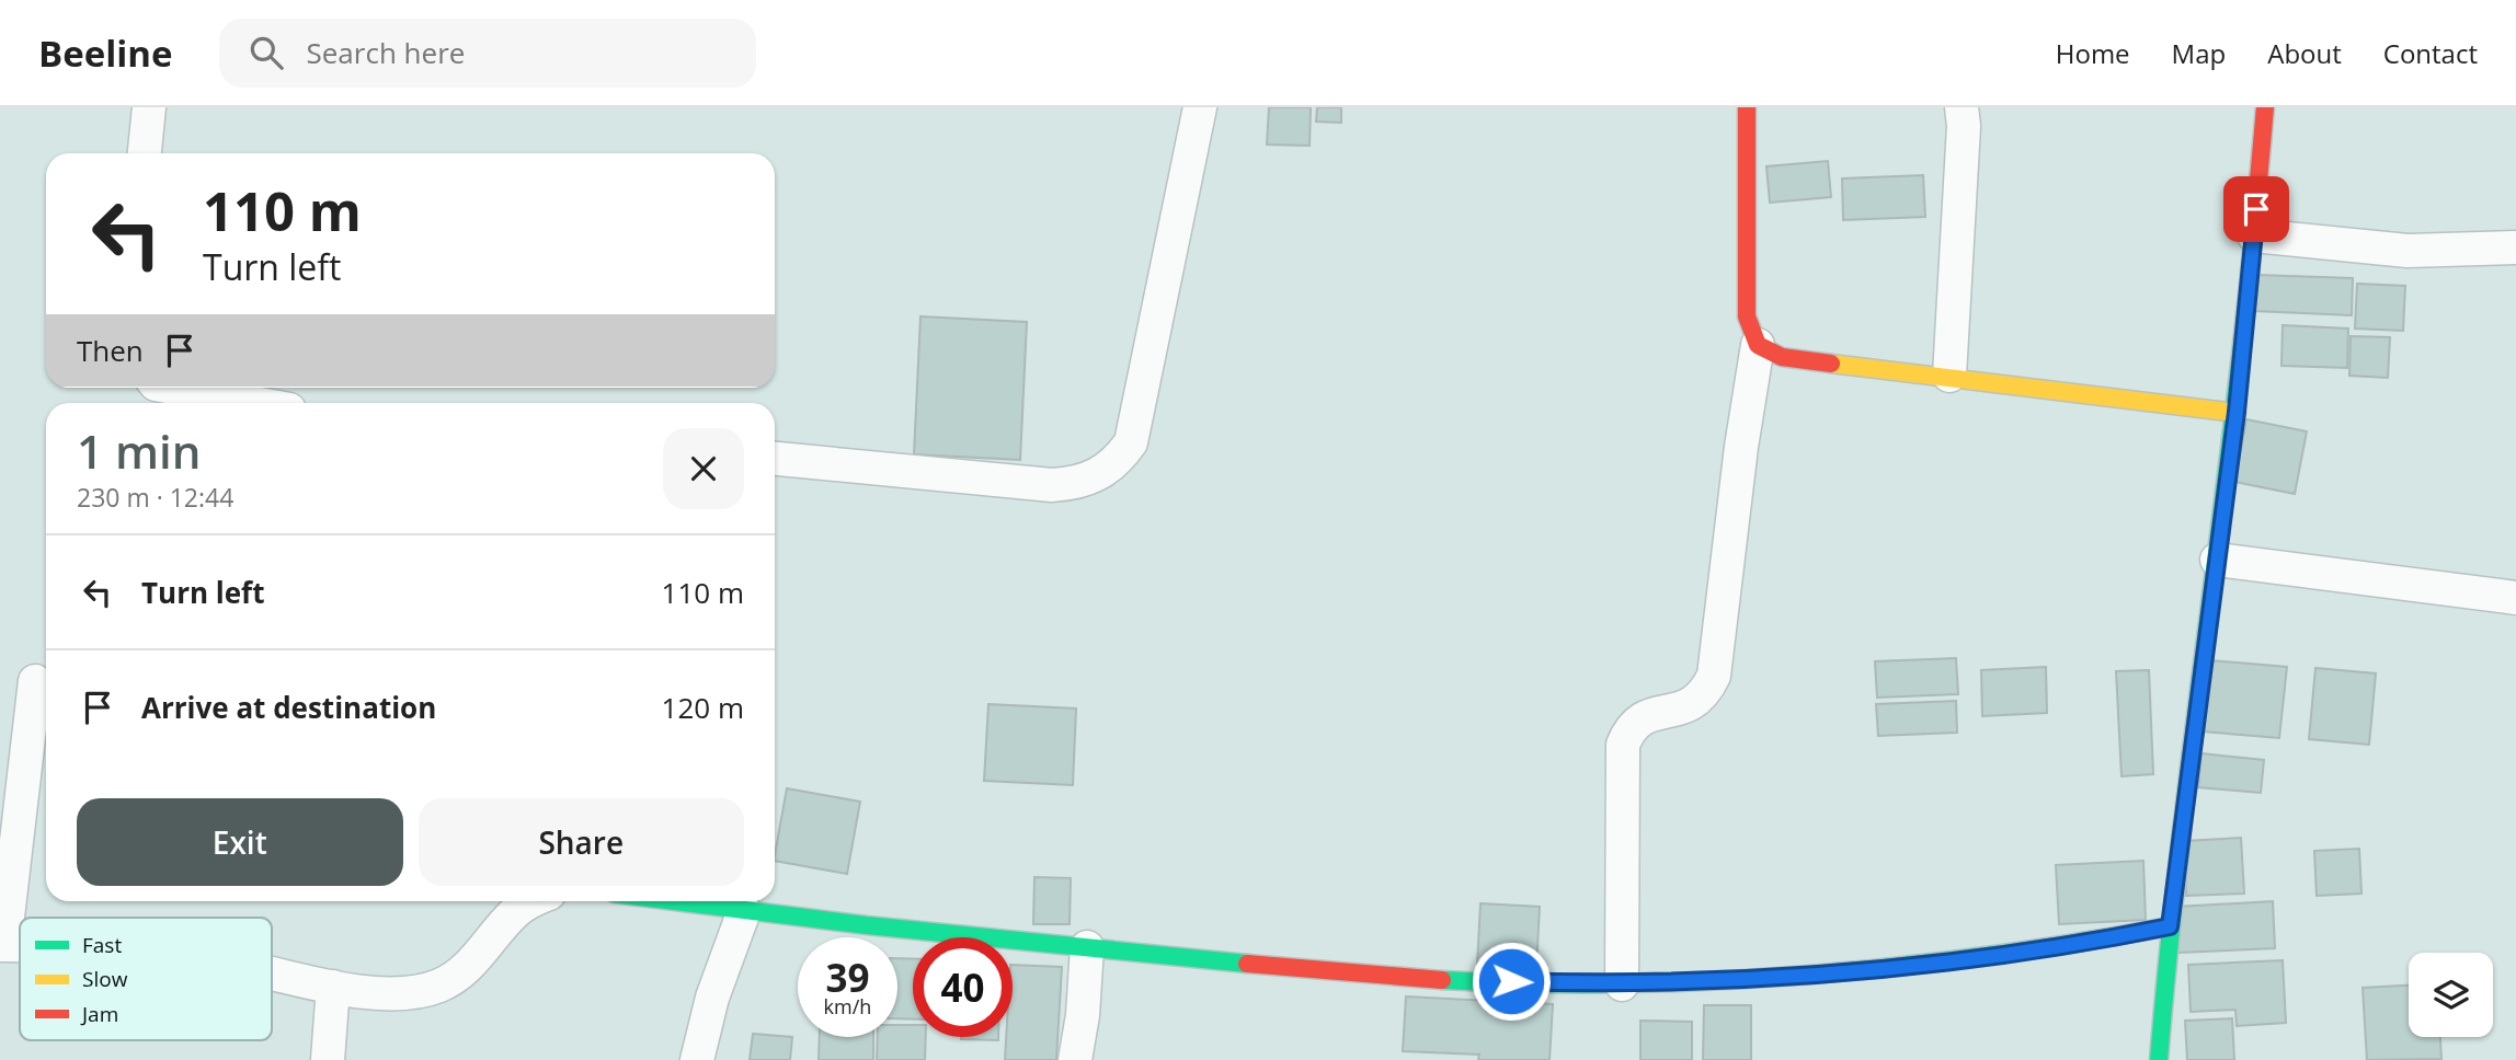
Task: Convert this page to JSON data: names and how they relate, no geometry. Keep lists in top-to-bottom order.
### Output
{
  "legend": ["Fast", "Slow", "Jam"],
  "page": {
    "header": "Beeline",
    "search": "Search here",
    "nav": [
      "Home",
      "Map",
      "About",
      "Contact"
    ],
    "turn": ["110 m", "Turn left"],
    "then": "Then",
    "heading": ["1 min", "230 m · 12:44"],
    "list": [
      {
        "name": "Turn left",
        "value": "110 m"
      },
      {
        "name": "Arrive at destination",
        "value": "120 m"
      }
    ],
    "buttons": ["Exit", "Share"],
    "speed": "39 km/h",
    "limit": "40"
  }
}
